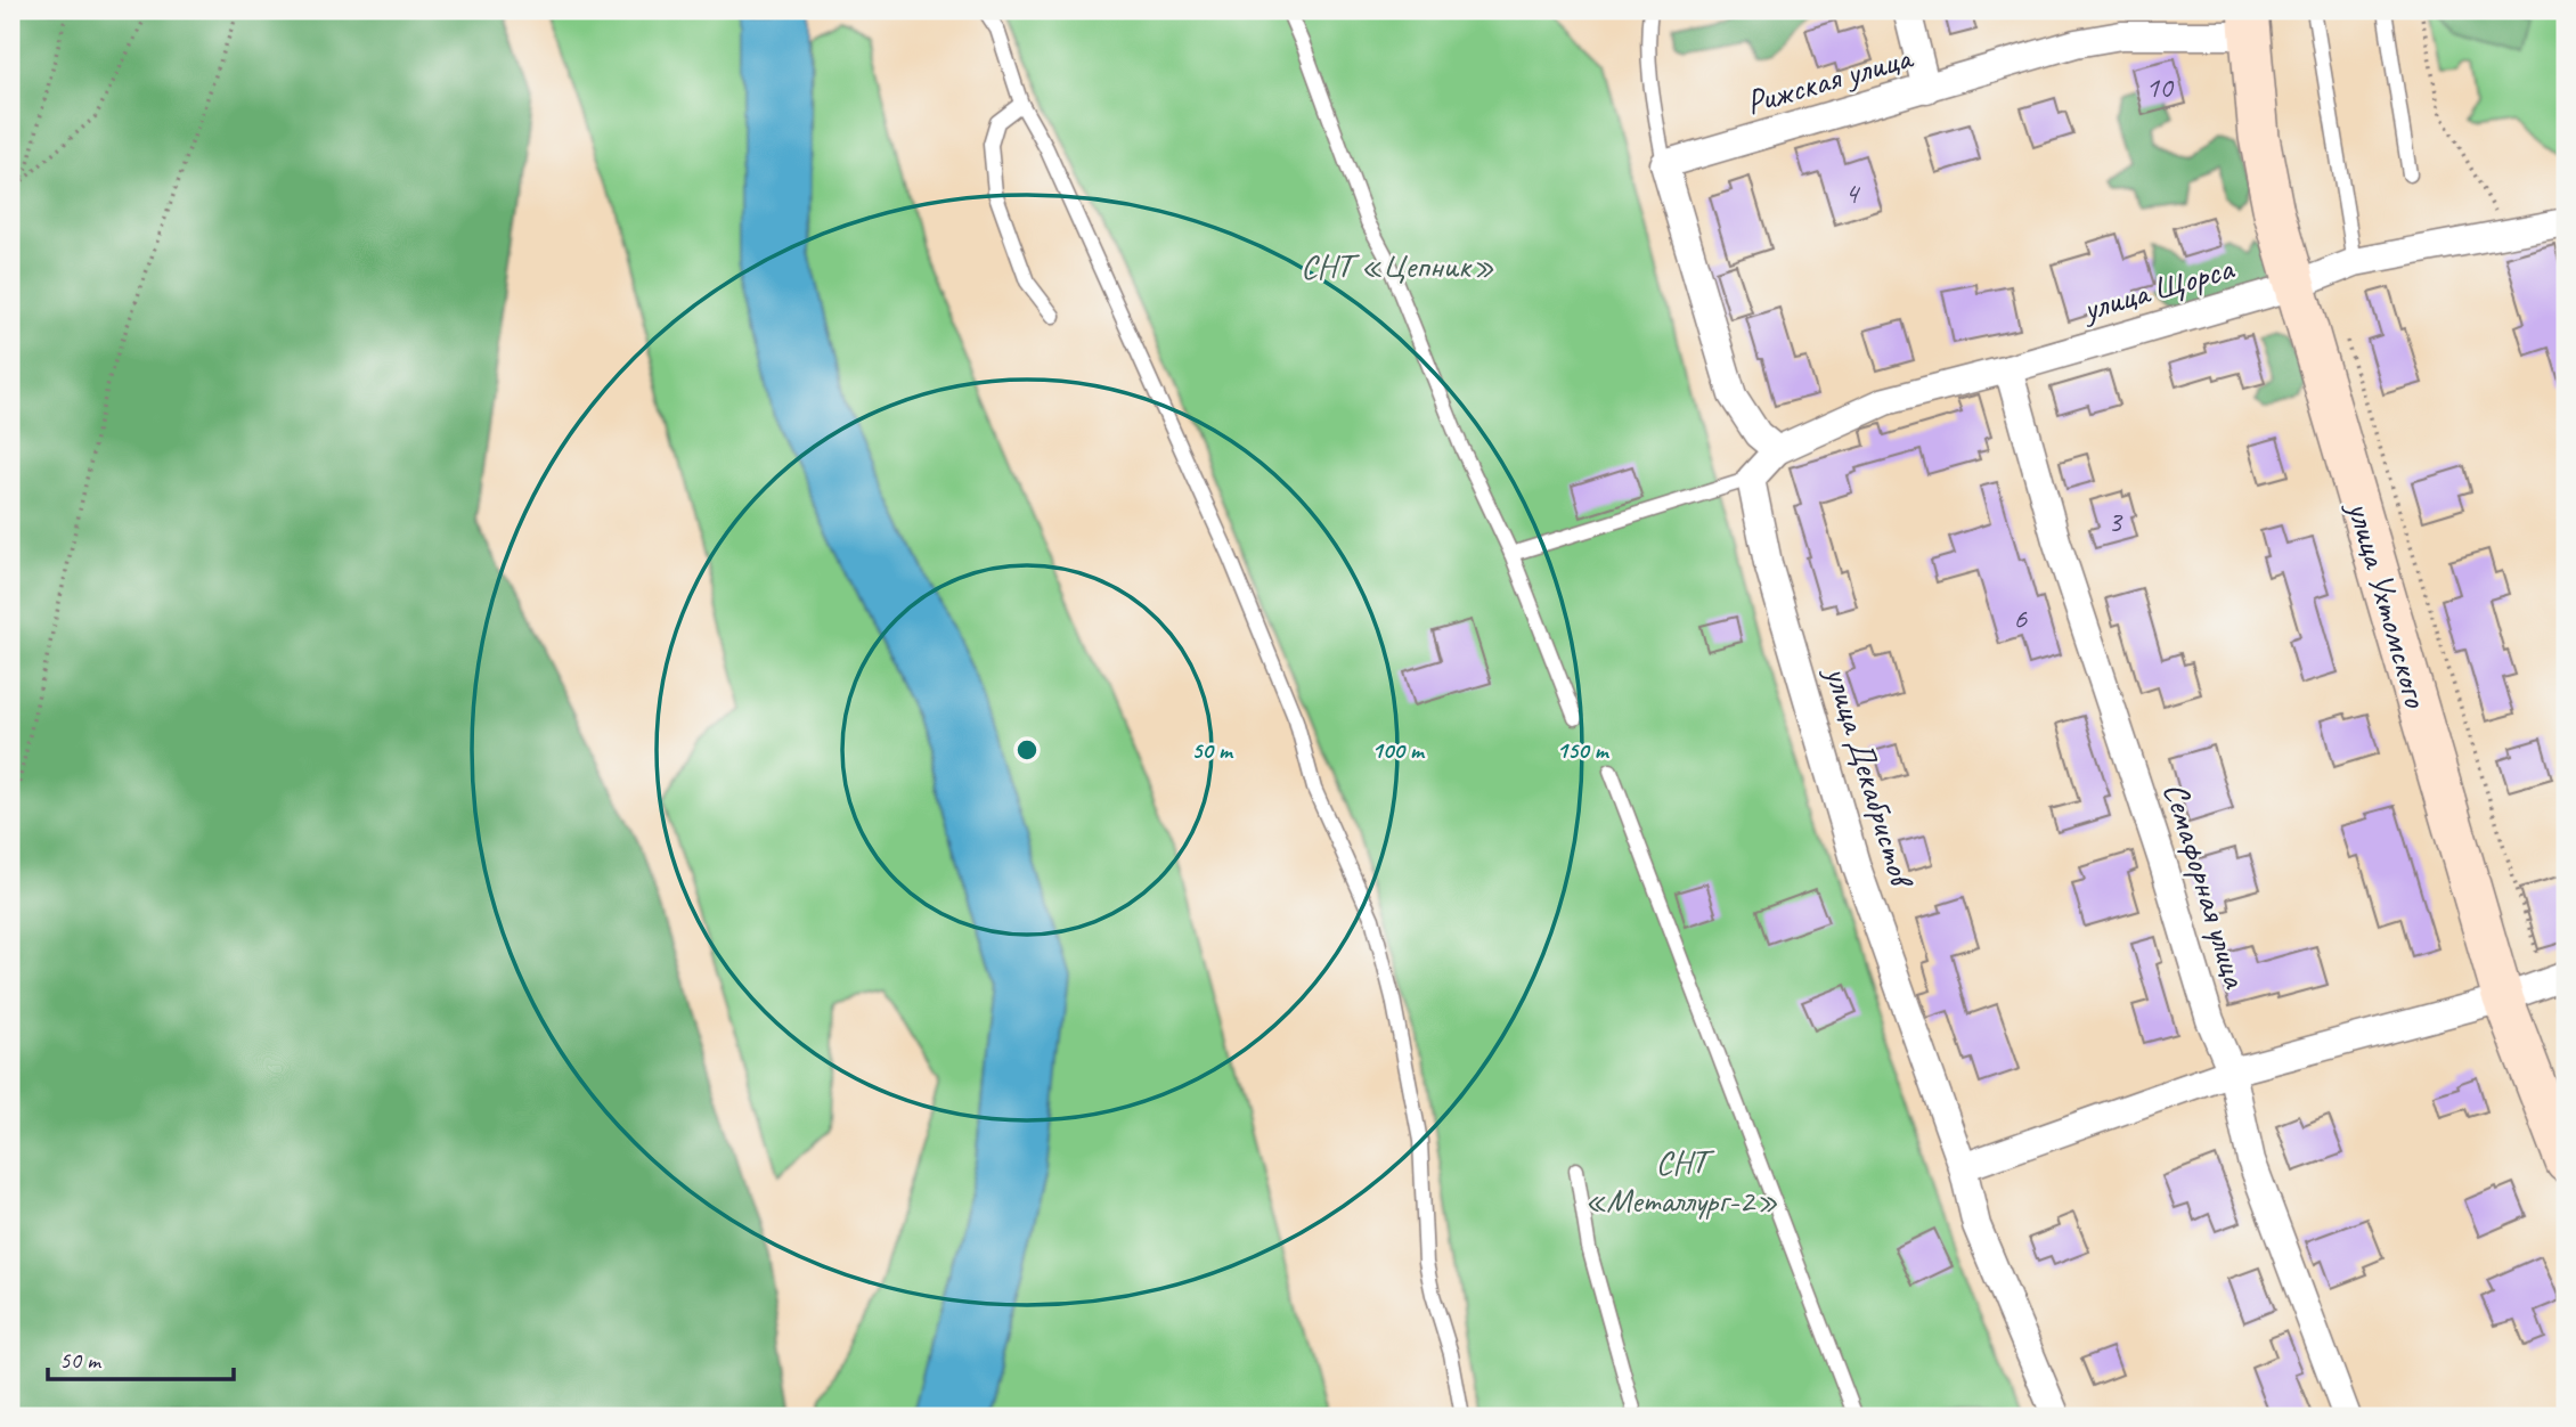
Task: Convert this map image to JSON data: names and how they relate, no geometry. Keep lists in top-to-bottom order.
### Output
{
  "streets": {
    "street": [
      "Рижская улица",
      "улица Щорса",
      "улица Ухтомского",
      "улица Декабристов",
      "Семафорная улица"
    ]
  },
  "crossings": [
    ["Рижская улица", "улица Ухтомского"],
    ["улица Щорса", "улица Ухтомского"],
    ["улица Щорса", "Семафорная улица"]
  ],
  "parks": ["СНТ «Цепник»", "СНТ «Металлург-2»"],
  "house_numbers": [
    "10",
    "4",
    "3",
    "6"
  ],
  "scale_bar": "50 m",
  "rings": ["50 m", "100 m", "150 m"]
}
